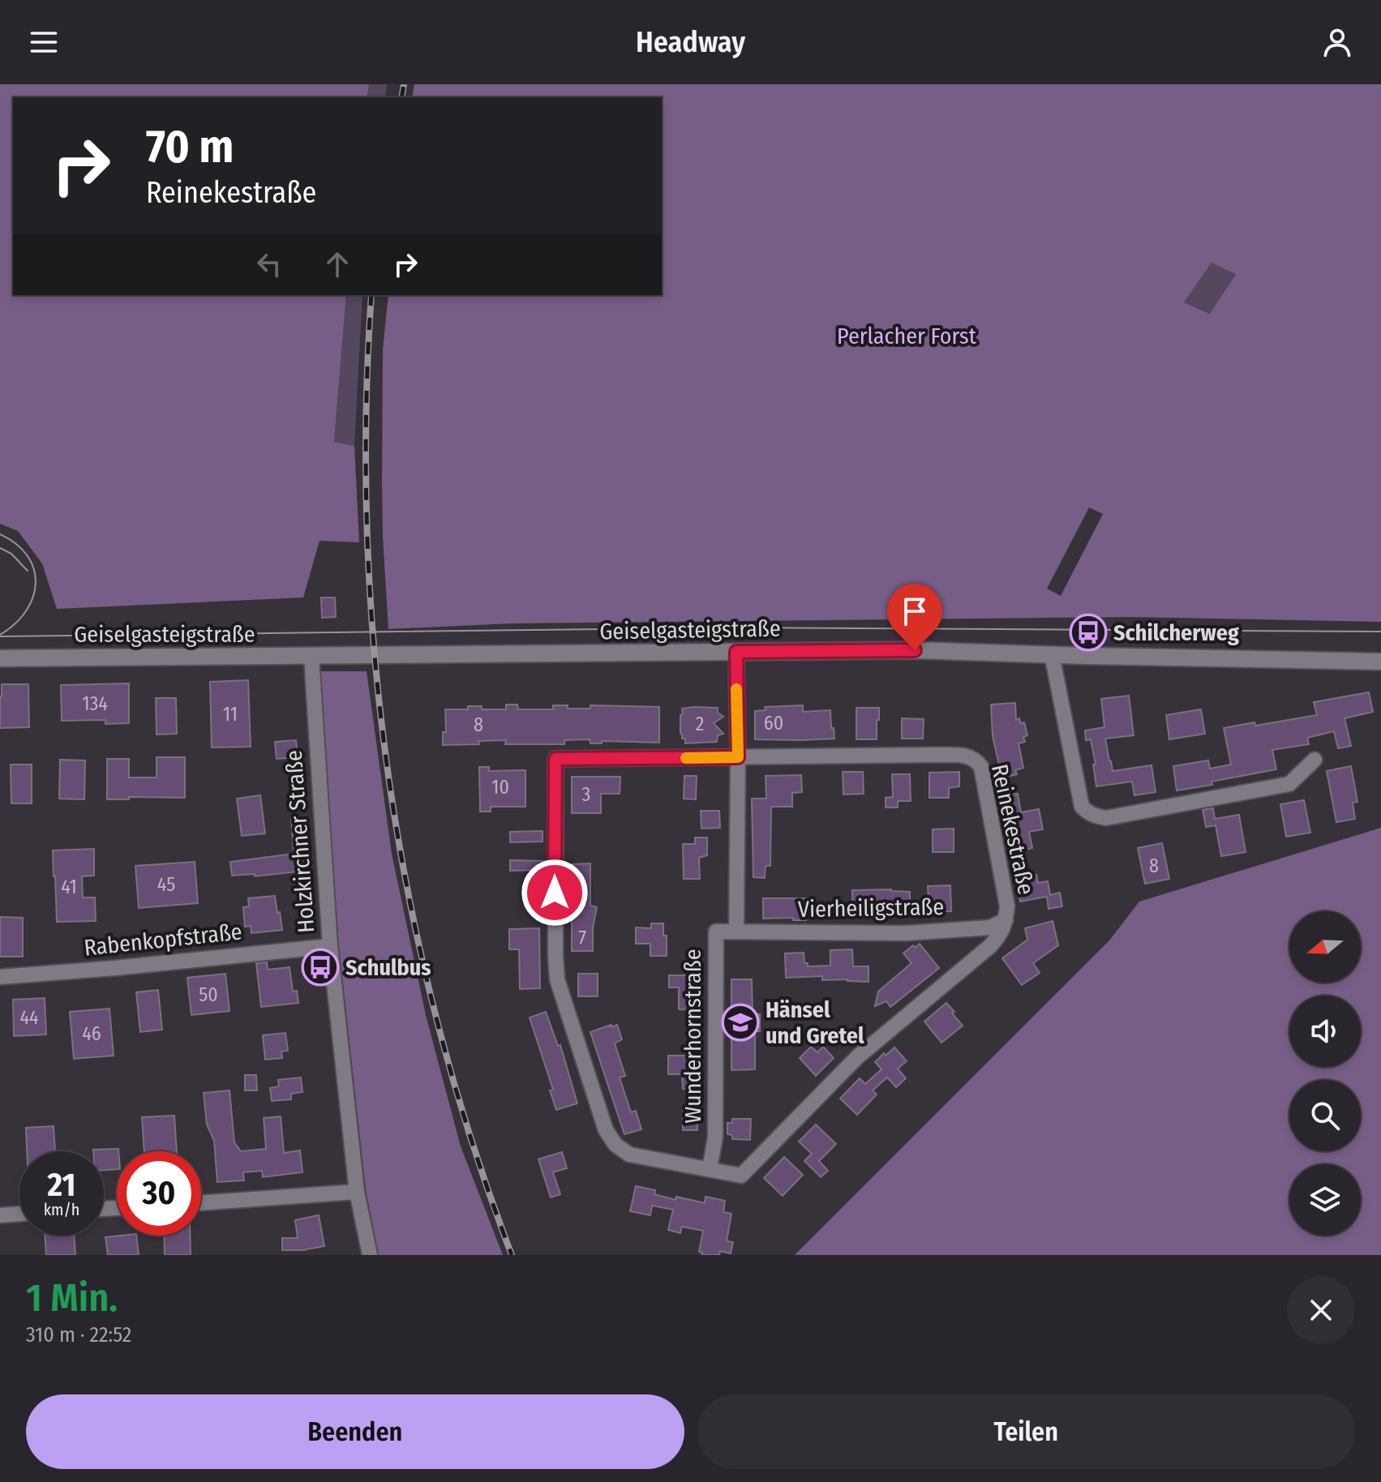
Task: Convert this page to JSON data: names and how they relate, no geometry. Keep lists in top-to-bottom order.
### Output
{
  "streets": {
    "main road": ["Geiselgasteigstraße"],
    "street": [
      "Reinekestraße",
      "Holzkirchner Straße",
      "Vierheiligstraße",
      "Rabenkopfstraße",
      "Wunderhornstraße"
    ]
  },
  "crossings": [
    ["Geiselgasteigstraße", "Holzkirchner Straße"],
    ["Reinekestraße", "Vierheiligstraße"],
    ["Reinekestraße", "Wunderhornstraße"],
    ["Holzkirchner Straße", "Rabenkopfstraße"],
    ["Vierheiligstraße", "Wunderhornstraße"]
  ],
  "parks": ["Perlacher Forst"],
  "places": {
    "bus stop": ["Schilcherweg", "Schulbus"],
    "school or university": ["Hänsel und Gretel"]
  },
  "house_numbers": [
    "134",
    "11",
    "60",
    "2",
    "8",
    "10",
    "3",
    "8",
    "45",
    "41",
    "7",
    "50",
    "44",
    "46"
  ],
  "north": "left",
  "page": {
    "header": "Headway",
    "turn": ["70 m", "Reinekestraße"],
    "speed": "21 km/h",
    "limit": "30",
    "heading": ["1 Min.", "310 m · 22:52"],
    "buttons": ["Beenden", "Teilen"]
  }
}
